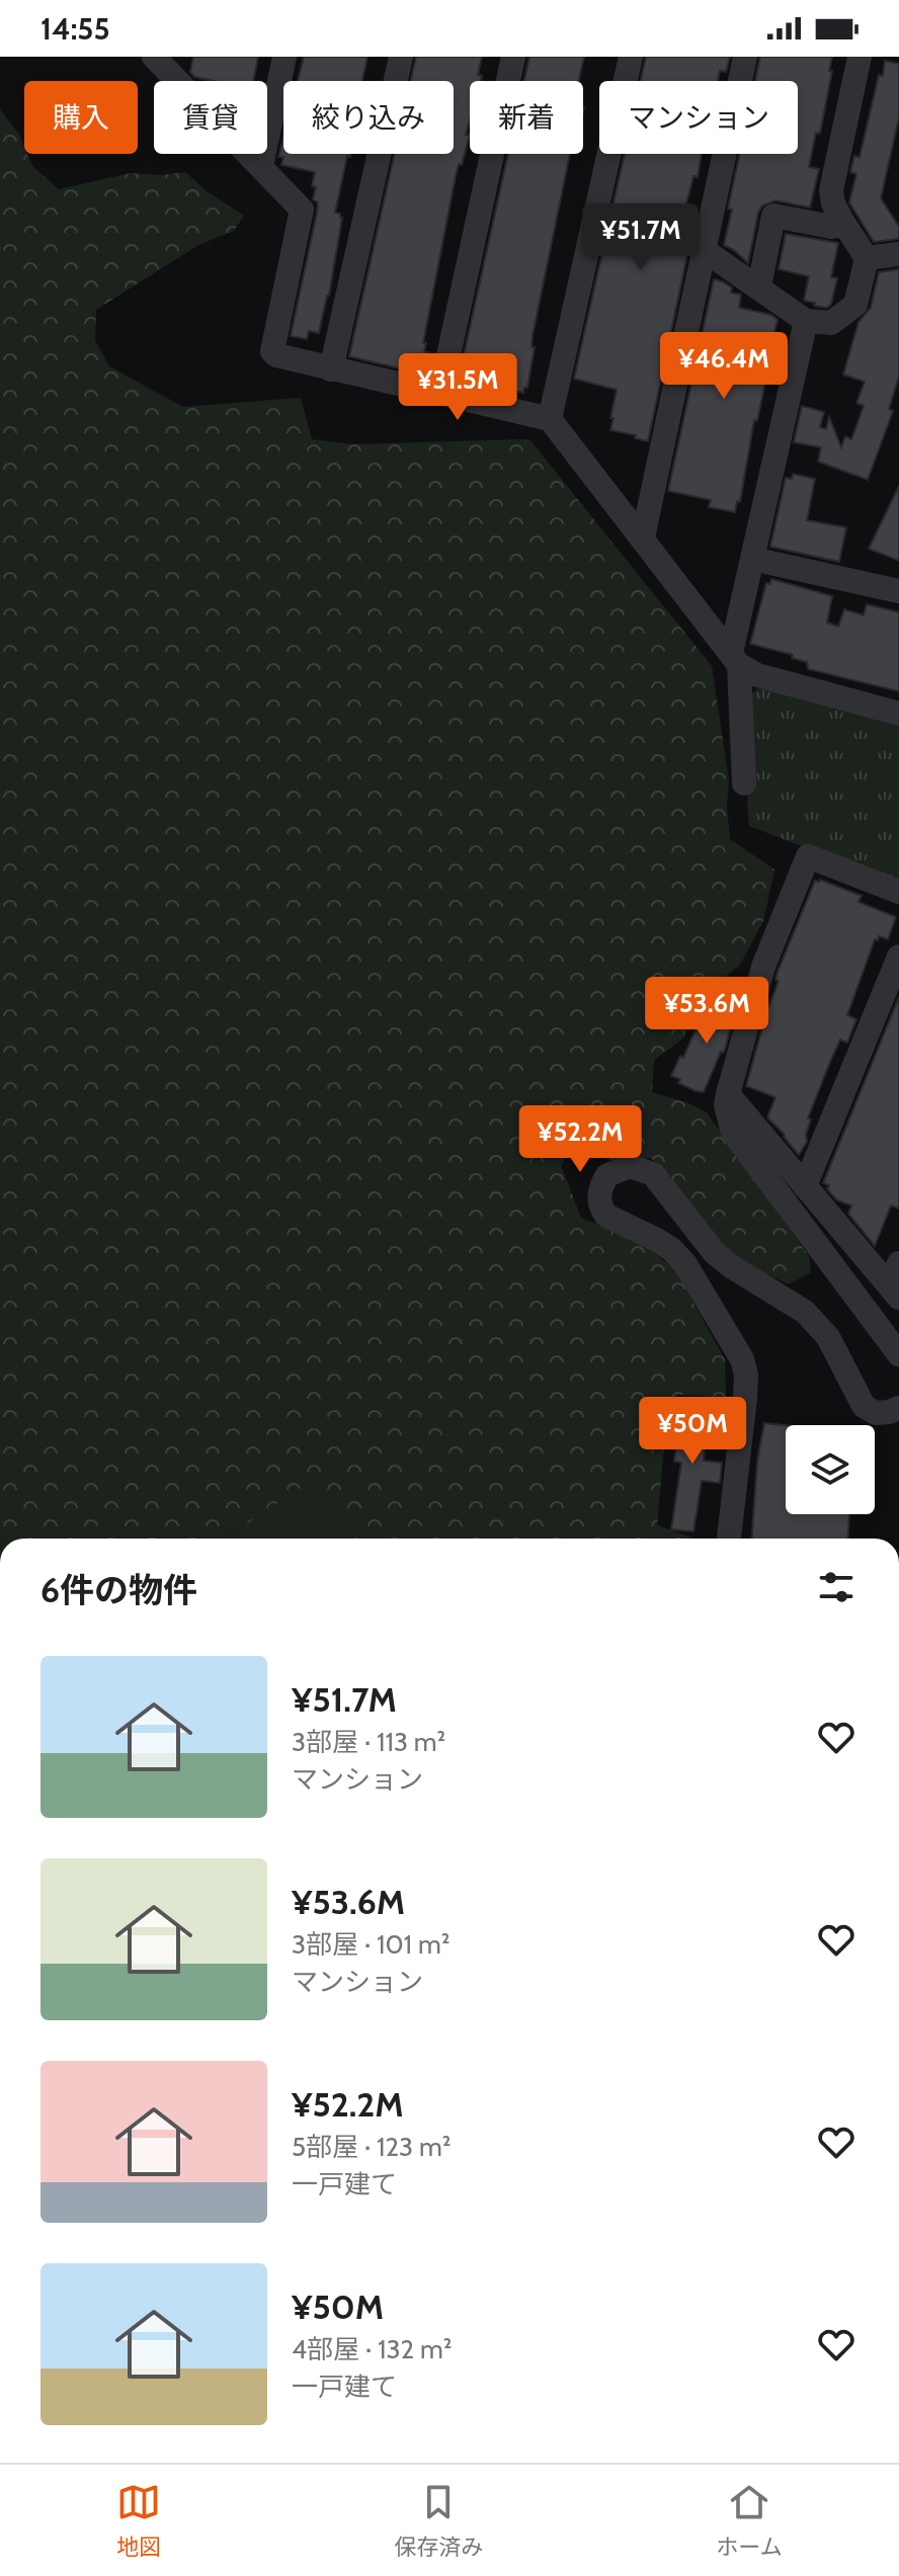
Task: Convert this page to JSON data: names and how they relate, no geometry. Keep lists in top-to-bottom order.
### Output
{
  "page": {
    "status": "14:55",
    "chip": [
      "購入",
      "賃貸",
      "絞り込み",
      "新着",
      "マンション"
    ],
    "price": [
      "¥51.7M",
      "¥46.4M",
      "¥31.5M",
      "¥53.6M",
      "¥52.2M",
      "¥50M"
    ],
    "heading": "6件の物件",
    "list": [
      {
        "name": "¥51.7M",
        "note": "3部屋 · 113 m² · マンション"
      },
      {
        "name": "¥53.6M",
        "note": "3部屋 · 101 m² · マンション"
      },
      {
        "name": "¥52.2M",
        "note": "5部屋 · 123 m² · 一戸建て"
      },
      {
        "name": "¥50M",
        "note": "4部屋 · 132 m² · 一戸建て"
      }
    ],
    "tabs": ["地図", "保存済み", "ホーム"]
  }
}
